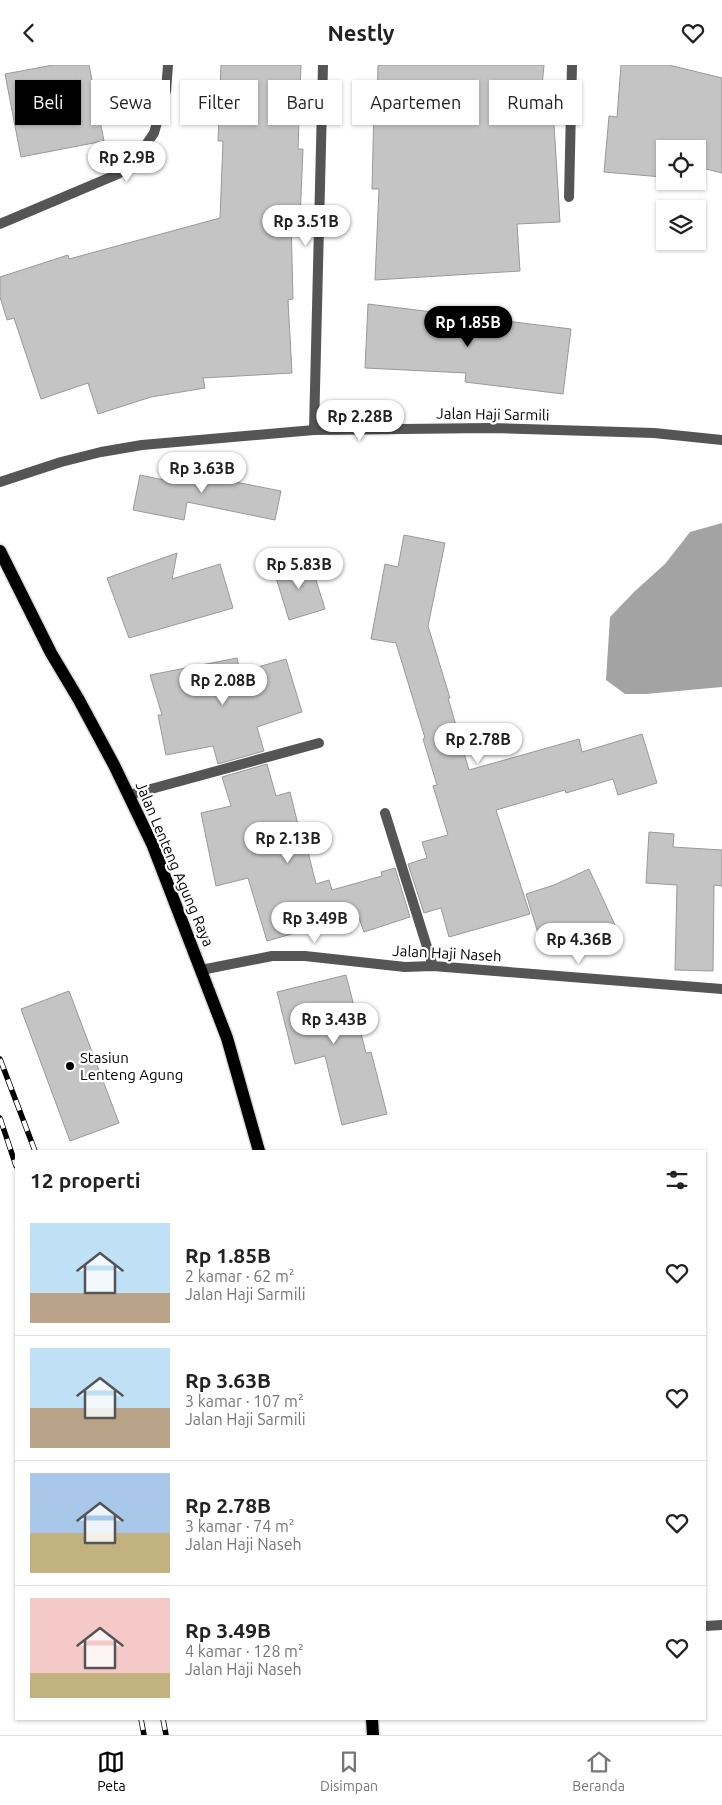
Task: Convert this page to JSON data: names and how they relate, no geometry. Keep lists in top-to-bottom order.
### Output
{
  "streets": {
    "main road": ["Jalan Lenteng Agung Raya"],
    "street": ["Jalan Haji Sarmili", "Jalan Haji Naseh"]
  },
  "crossings": [
    ["Jalan Lenteng Agung Raya", "Jalan Haji Naseh"]
  ],
  "places": ["Stasiun Lenteng Agung"],
  "page": {
    "header": "Nestly",
    "chip": [
      "Beli",
      "Sewa",
      "Filter",
      "Baru",
      "Apartemen",
      "Rumah"
    ],
    "price": [
      "Rp 2.9B",
      "Rp 3.51B",
      "Rp 1.85B",
      "Rp 2.28B",
      "Rp 3.63B",
      "Rp 5.83B",
      "Rp 2.08B",
      "Rp 2.78B",
      "Rp 2.13B",
      "Rp 3.49B",
      "Rp 4.36B",
      "Rp 3.43B"
    ],
    "heading": "12 properti",
    "list": [
      {
        "name": "Rp 1.85B",
        "note": "2 kamar · 62 m² · Jalan Haji Sarmili"
      },
      {
        "name": "Rp 3.63B",
        "note": "3 kamar · 107 m² · Jalan Haji Sarmili"
      },
      {
        "name": "Rp 2.78B",
        "note": "3 kamar · 74 m² · Jalan Haji Naseh"
      },
      {
        "name": "Rp 3.49B",
        "note": "4 kamar · 128 m² · Jalan Haji Naseh"
      }
    ],
    "tabs": ["Peta", "Disimpan", "Beranda"]
  }
}
